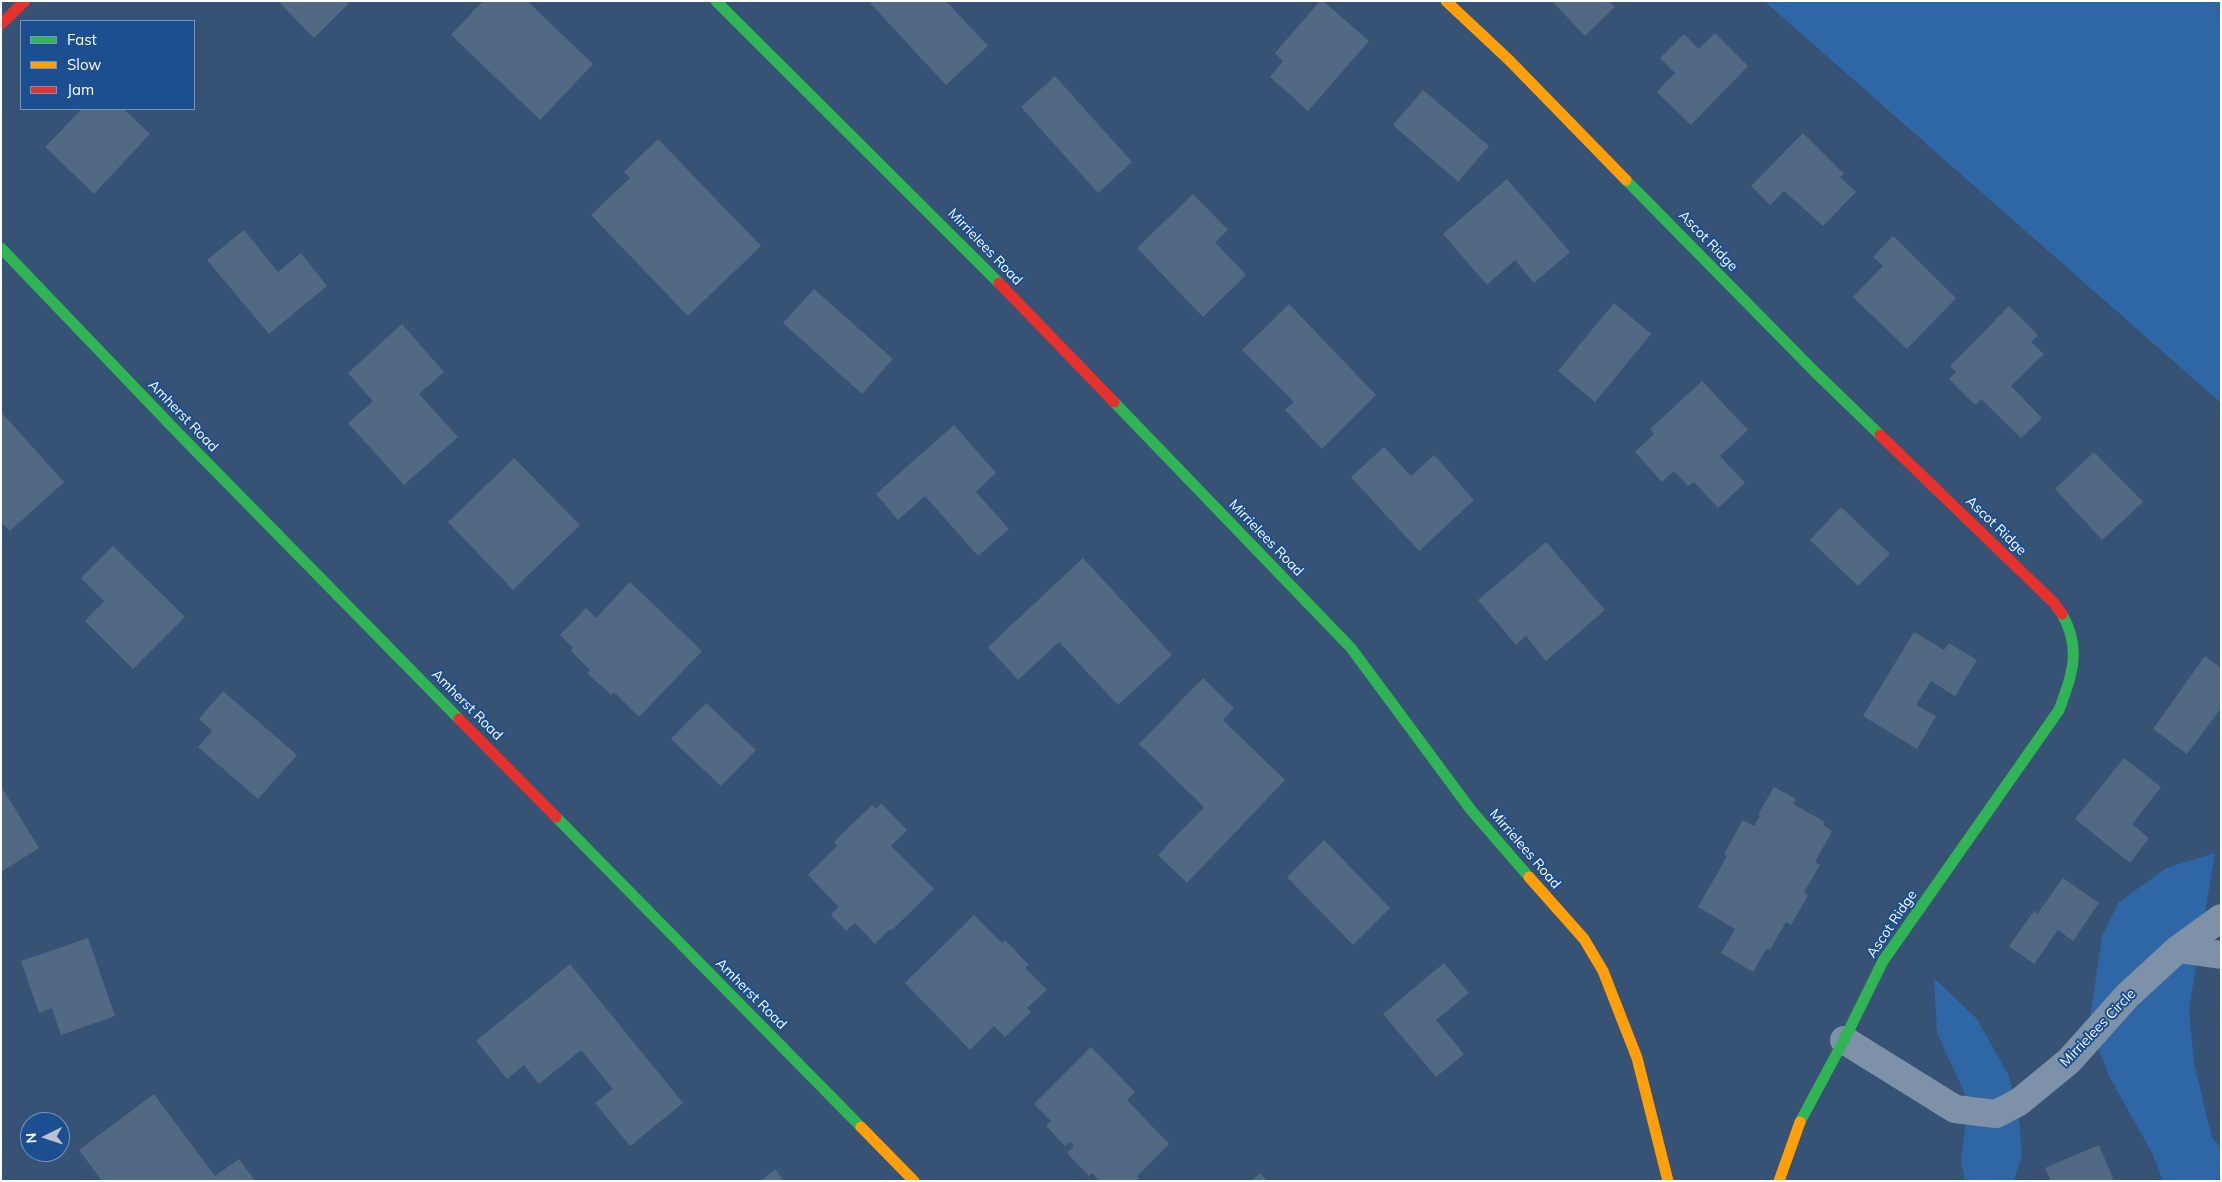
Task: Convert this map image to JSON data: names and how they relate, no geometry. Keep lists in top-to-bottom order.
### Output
{
  "streets": {
    "street": [
      "Ascot Ridge",
      "Mirrielees Road",
      "Amherst Road",
      "Mirrielees Circle"
    ]
  },
  "crossings": [
    ["Ascot Ridge", "Mirrielees Circle"]
  ],
  "legend": ["Fast", "Slow", "Jam"],
  "north": "left"
}
